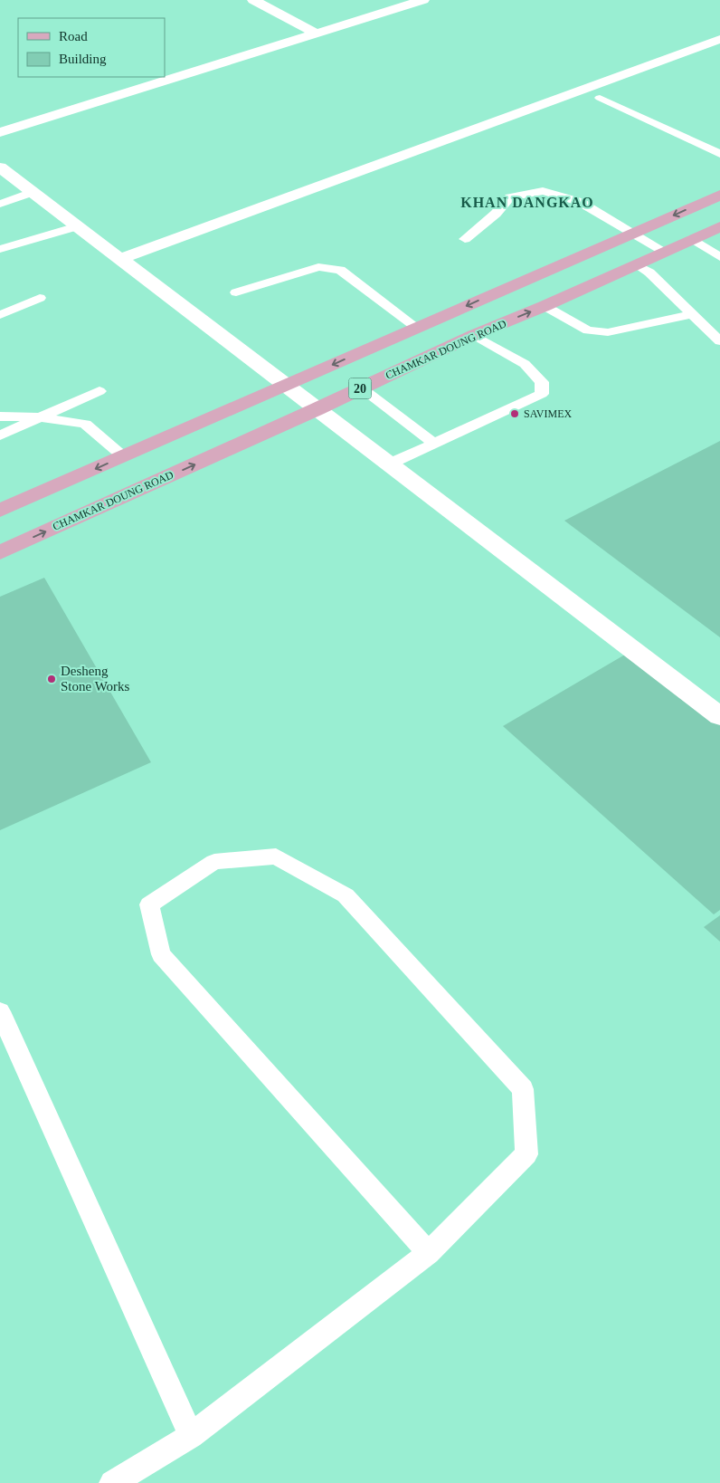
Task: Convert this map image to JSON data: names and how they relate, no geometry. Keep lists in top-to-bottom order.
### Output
{
  "streets": {
    "main road": ["CHAMKAR DOUNG ROAD", "20"]
  },
  "districts": ["KHAN DANGKAO"],
  "places": ["SAVIMEX", "Desheng Stone Works"],
  "legend": ["Road", "Building"]
}
